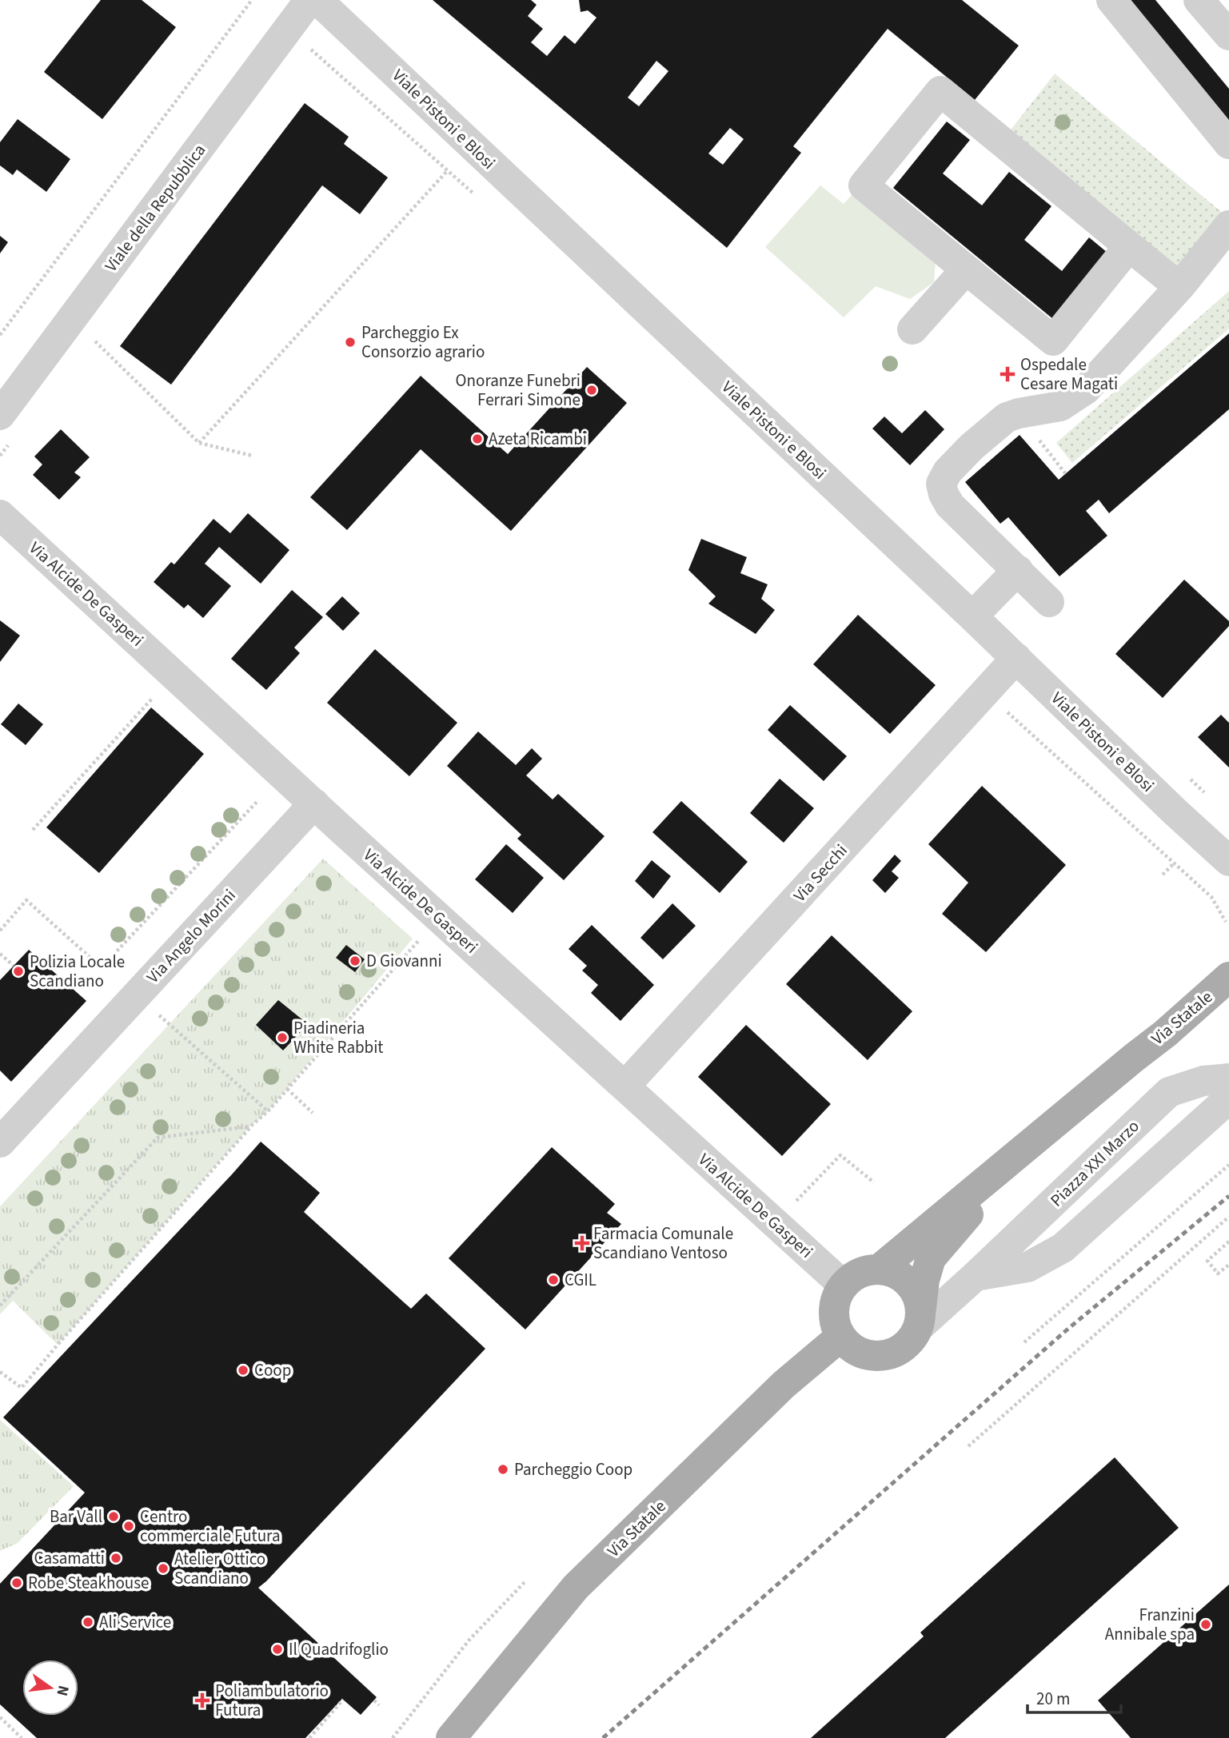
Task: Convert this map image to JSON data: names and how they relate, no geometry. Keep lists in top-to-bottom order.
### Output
{
  "streets": {
    "main road": ["Via Statale"],
    "street": [
      "Viale Pistoni e Blosi",
      "Viale della Repubblica",
      "Via Alcide De Gasperi",
      "Via Secchi",
      "Via Angelo Morini",
      "Piazza XXI Marzo"
    ]
  },
  "crossings": [
    ["Viale Pistoni e Blosi", "Via Secchi"],
    ["Via Alcide De Gasperi", "Via Secchi"],
    ["Via Alcide De Gasperi", "Via Angelo Morini"],
    ["Via Alcide De Gasperi", "Via Statale"],
    ["Via Alcide De Gasperi", "Piazza XXI Marzo"],
    ["Via Statale", "Piazza XXI Marzo"]
  ],
  "places": {
    "other": [
      "Parcheggio Ex Consorzio agrario",
      "Onoranze Funebri Ferrari Simone",
      "Azeta Ricambi",
      "D Giovanni",
      "Polizia Locale Scandiano",
      "Piadineria White Rabbit",
      "CGIL",
      "Coop",
      "Parcheggio Coop",
      "Bar Vall",
      "Centro commerciale Futura",
      "Casamatti",
      "Atelier Ottico Scandiano",
      "Robe Steakhouse",
      "Ali Service",
      "Franzini Annibale spa",
      "Il Quadrifoglio"
    ],
    "health": ["Ospedale Cesare Magati", "Farmacia Comunale Scandiano Ventoso", "Poliambulatorio Futura"]
  },
  "scale_bar": "20 m",
  "north": "right"
}
